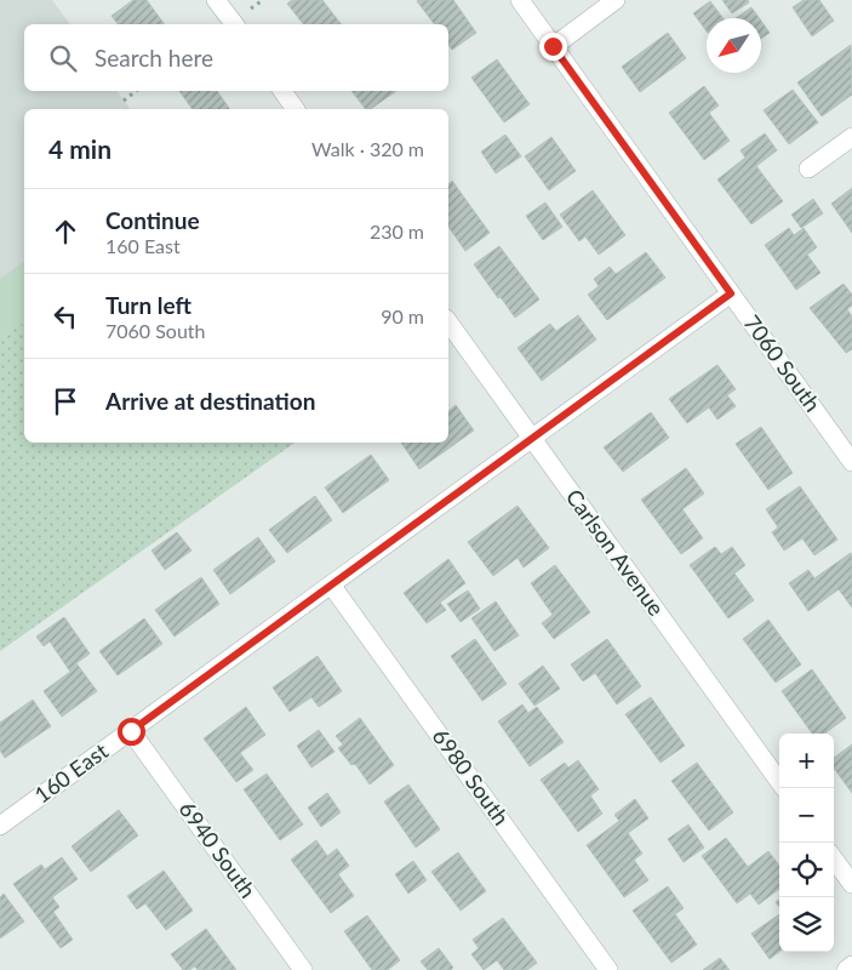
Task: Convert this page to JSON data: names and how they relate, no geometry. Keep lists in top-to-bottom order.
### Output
{
  "streets": {
    "street": [
      "7060 South",
      "Carlson Avenue",
      "160 East",
      "6980 South",
      "6940 South"
    ]
  },
  "crossings": [
    ["7060 South", "160 East"],
    ["Carlson Avenue", "160 East"],
    ["160 East", "6980 South"],
    ["160 East", "6940 South"]
  ],
  "north": "bottom left",
  "page": {
    "search": "Search here",
    "heading": ["4 min", "Walk · 320 m"],
    "list": [
      ["Continue", "160 East", "230 m"],
      ["Turn left", "7060 South", "90 m"],
      "Arrive at destination"
    ],
    "map_buttons": ["+", "−"]
  }
}
